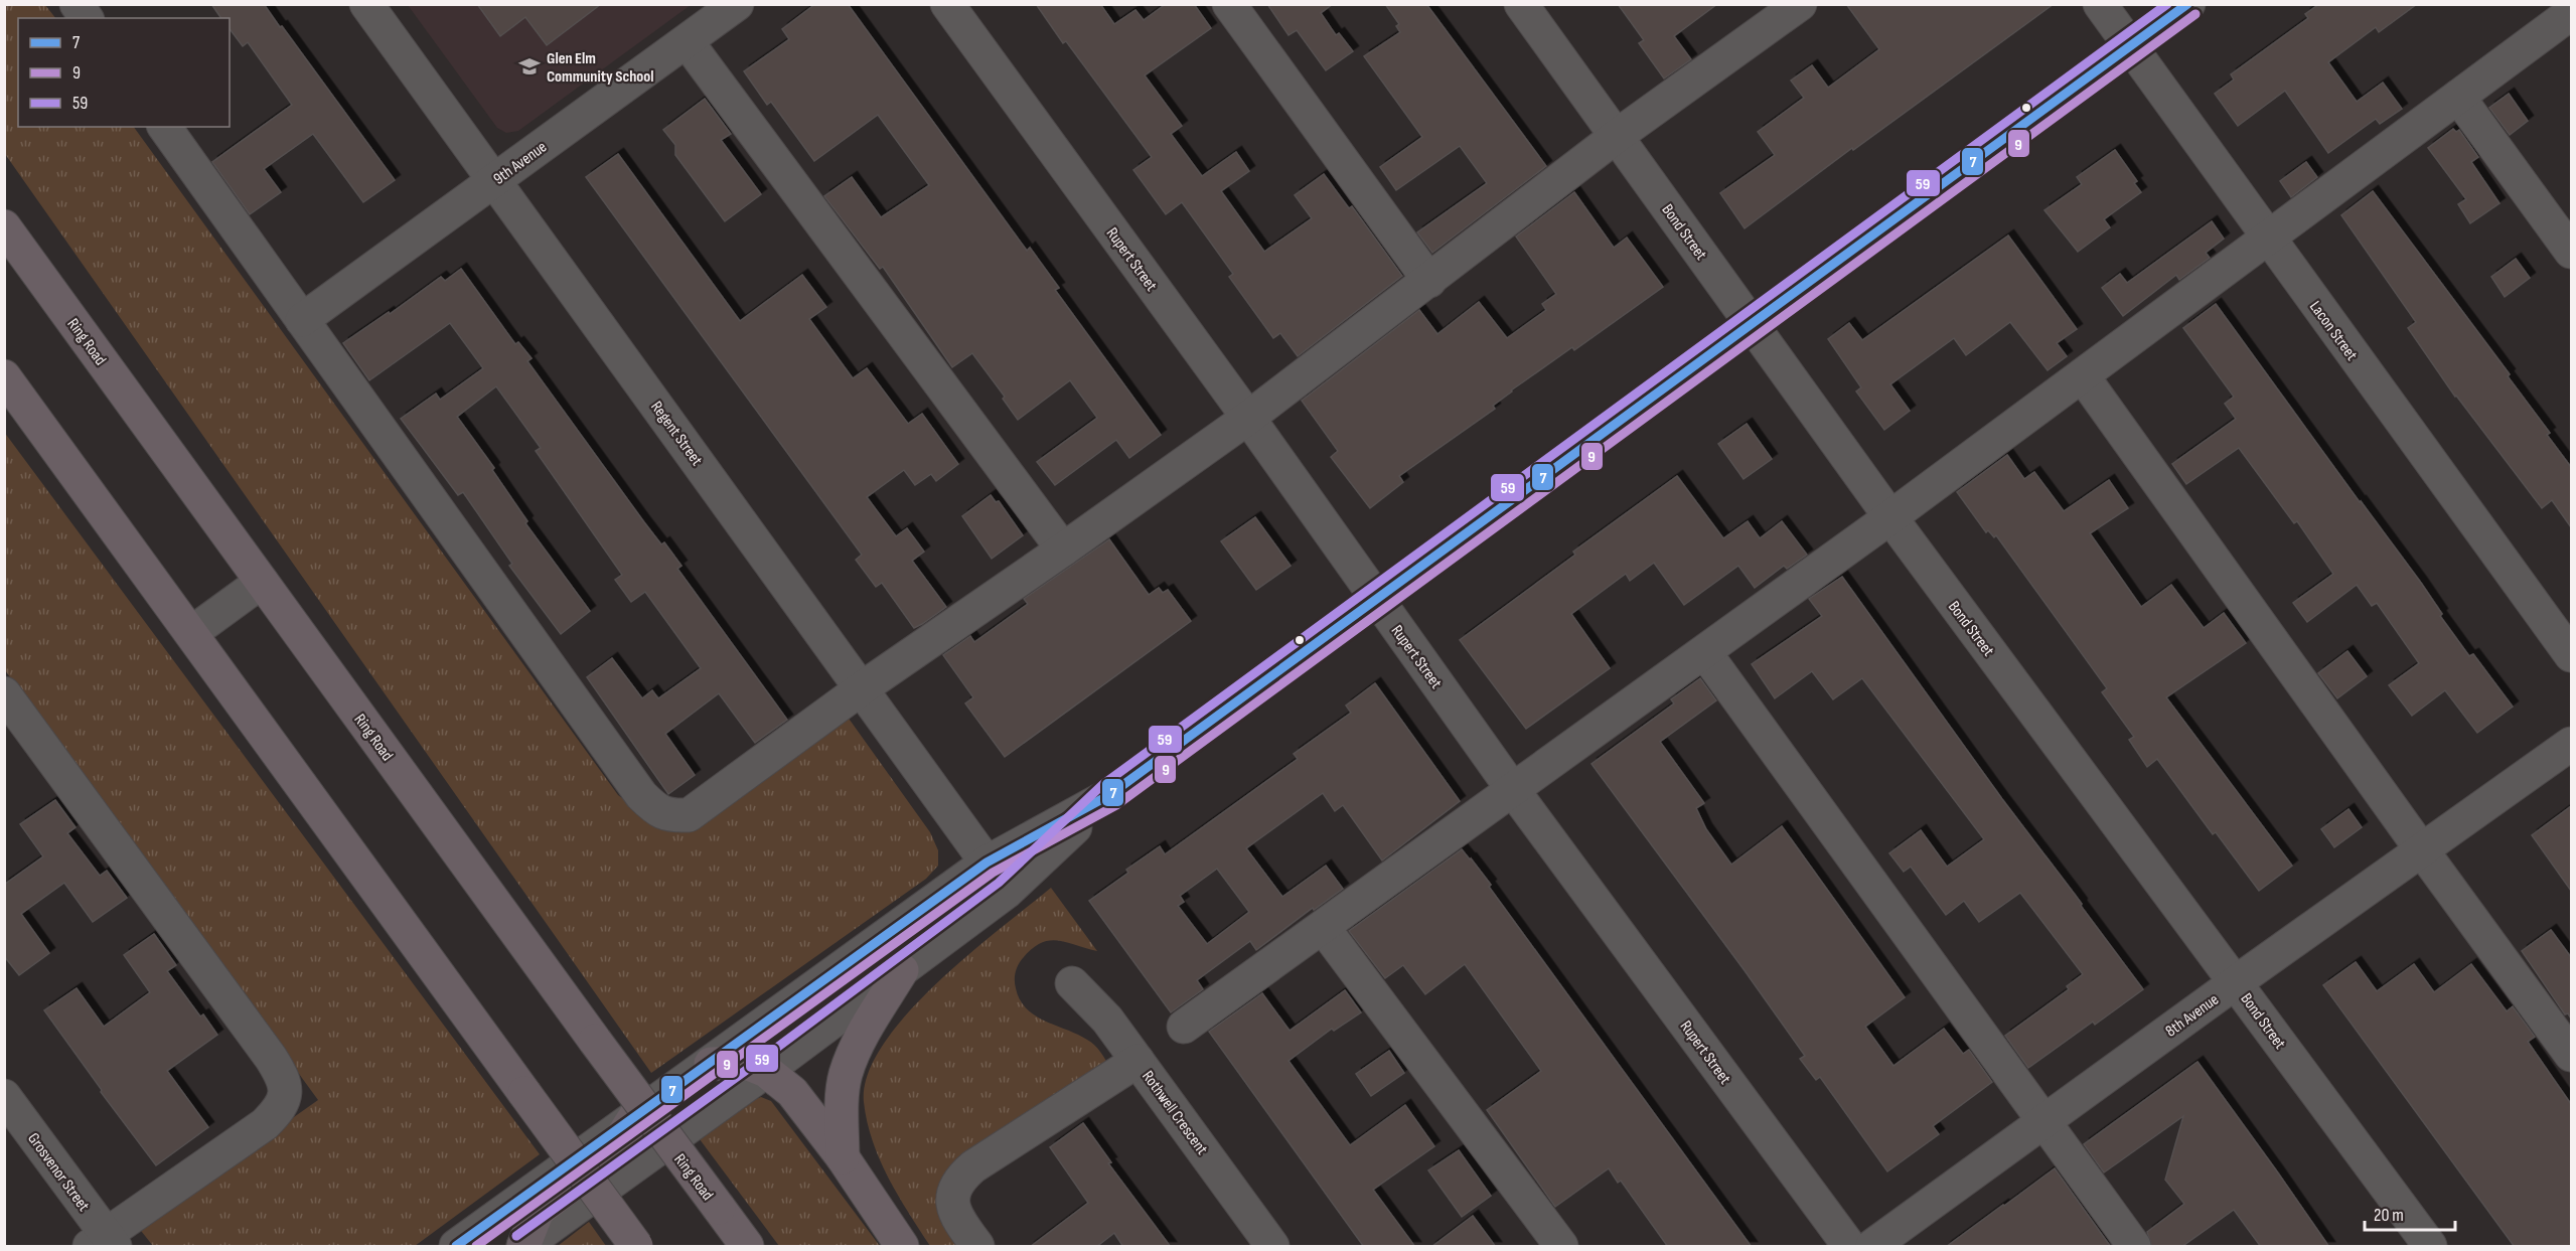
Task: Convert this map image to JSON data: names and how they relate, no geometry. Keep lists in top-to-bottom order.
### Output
{
  "streets": {
    "highway": ["Ring Road"],
    "street": [
      "9th Avenue",
      "Bond Street",
      "Rupert Street",
      "Lacon Street",
      "Regent Street",
      "8th Avenue",
      "Rothwell Crescent",
      "Grosvenor Street"
    ]
  },
  "crossings": [
    ["9th Avenue", "Regent Street"],
    ["Bond Street", "8th Avenue"]
  ],
  "places": {
    "school or university": ["Glen Elm Community School"]
  },
  "lines": ["transit line 7", "transit line 59", "transit line 9"],
  "legend": ["7", "9", "59"],
  "scale_bar": "20 m"
}
